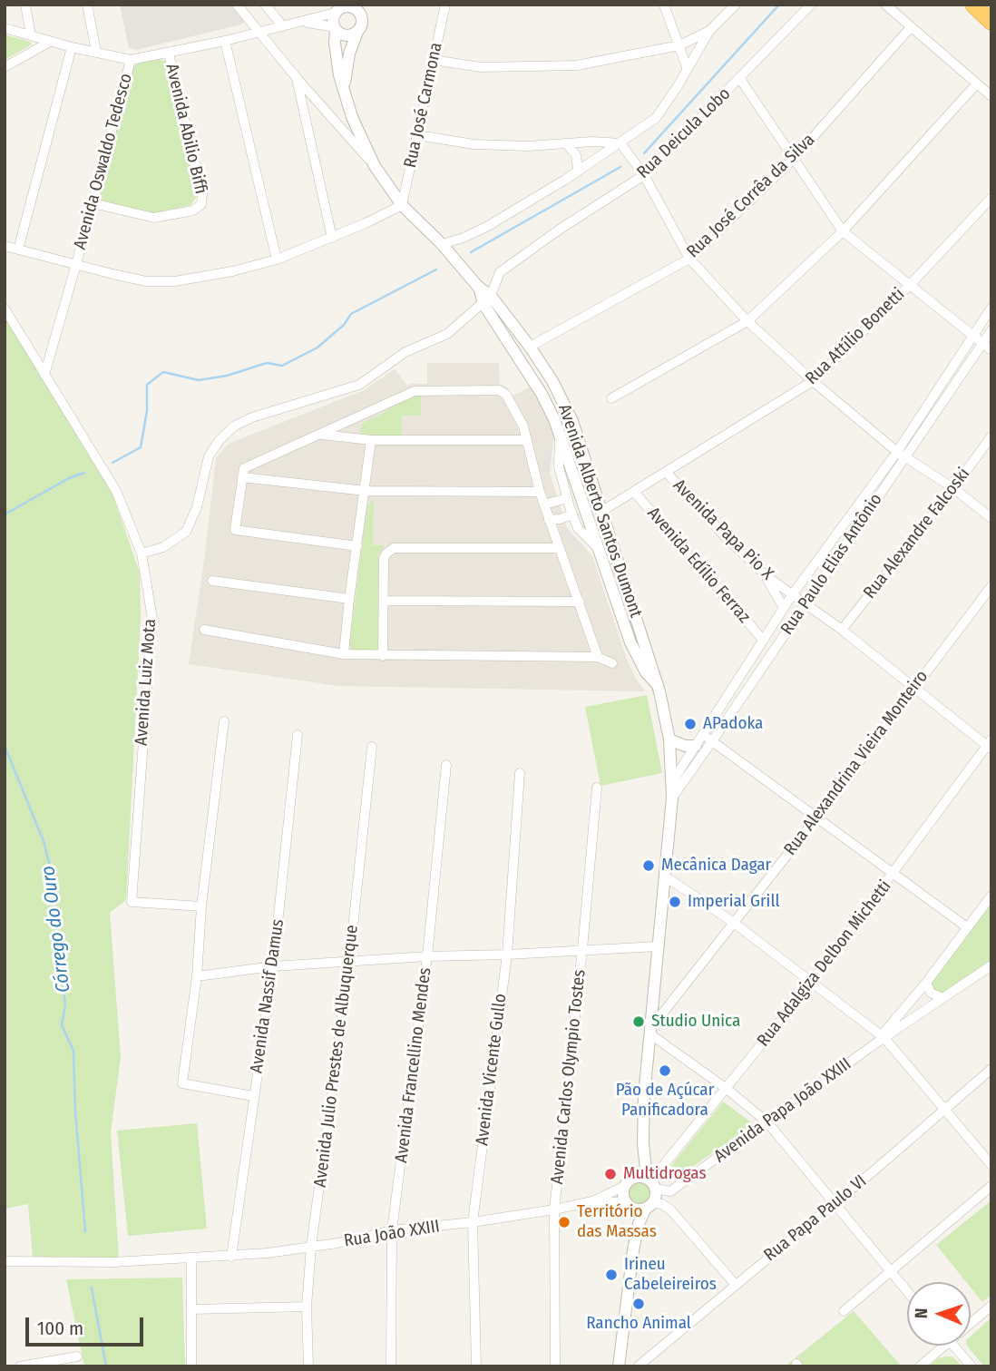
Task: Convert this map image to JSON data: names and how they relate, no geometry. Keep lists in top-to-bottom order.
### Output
{
  "streets": {
    "street": [
      "Rua José Carmona",
      "Avenida Abilio Biffi",
      "Rua Deicula Lobo",
      "Avenida Oswaldo Tedesco",
      "Rua José Corrêa da Silva",
      "Rua Attílio Bonetti",
      "Avenida Alberto Santos Dumont",
      "Avenida Papa Pio X",
      "Rua Alexandre Falcoski",
      "Rua Paulo Elias Antônio",
      "Avenida Edílio Ferraz",
      "Avenida Luiz Mota",
      "Rua Alexandrina Vieira Monteiro",
      "Rua Adalgiza Delbon Michetti",
      "Avenida Nassif Damus",
      "Avenida Julio Prestes de Albuquerque",
      "Avenida Francellino Mendes",
      "Avenida Vicente Gullo",
      "Avenida Carlos Olympio Tostes",
      "Avenida Papa João XXIII",
      "Rua Papa Paulo VI",
      "Rua João XXIII"
    ]
  },
  "crossings": [
    ["Rua José Carmona", "Avenida Alberto Santos Dumont"],
    ["Avenida Abilio Biffi", "Avenida Oswaldo Tedesco"],
    ["Rua Deicula Lobo", "Avenida Alberto Santos Dumont"],
    ["Avenida Oswaldo Tedesco", "Avenida Luiz Mota"],
    ["Rua José Corrêa da Silva", "Avenida Alberto Santos Dumont"],
    ["Rua Attílio Bonetti", "Avenida Alberto Santos Dumont"],
    ["Rua Attílio Bonetti", "Avenida Papa Pio X"],
    ["Rua Attílio Bonetti", "Avenida Edílio Ferraz"],
    ["Avenida Alberto Santos Dumont", "Rua Paulo Elias Antônio"],
    ["Avenida Alberto Santos Dumont", "Rua Alexandrina Vieira Monteiro"],
    ["Avenida Alberto Santos Dumont", "Rua Adalgiza Delbon Michetti"],
    ["Avenida Alberto Santos Dumont", "Avenida Papa João XXIII"],
    ["Avenida Alberto Santos Dumont", "Rua João XXIII"],
    ["Avenida Papa Pio X", "Rua Alexandre Falcoski"],
    ["Avenida Papa Pio X", "Rua Paulo Elias Antônio"],
    ["Avenida Papa Pio X", "Rua Alexandrina Vieira Monteiro"],
    ["Avenida Papa Pio X", "Rua Adalgiza Delbon Michetti"],
    ["Rua Paulo Elias Antônio", "Avenida Edílio Ferraz"],
    ["Rua Adalgiza Delbon Michetti", "Avenida Papa João XXIII"],
    ["Rua Adalgiza Delbon Michetti", "Rua João XXIII"],
    ["Avenida Nassif Damus", "Rua João XXIII"],
    ["Avenida Julio Prestes de Albuquerque", "Rua João XXIII"],
    ["Avenida Francellino Mendes", "Rua João XXIII"],
    ["Avenida Vicente Gullo", "Rua João XXIII"],
    ["Avenida Carlos Olympio Tostes", "Rua João XXIII"],
    ["Avenida Papa João XXIII", "Rua João XXIII"]
  ],
  "water": ["Córrego do Ouro"],
  "places": [
    "APadoka",
    "Mecânica Dagar",
    "Imperial Grill",
    "Studio Unica",
    "Pão de Açúcar Panificadora",
    "Multidrogas",
    "Território das Massas",
    "Irineu Cabeleireiros",
    "Rancho Animal"
  ],
  "scale_bar": "100 m",
  "north": "left"
}
